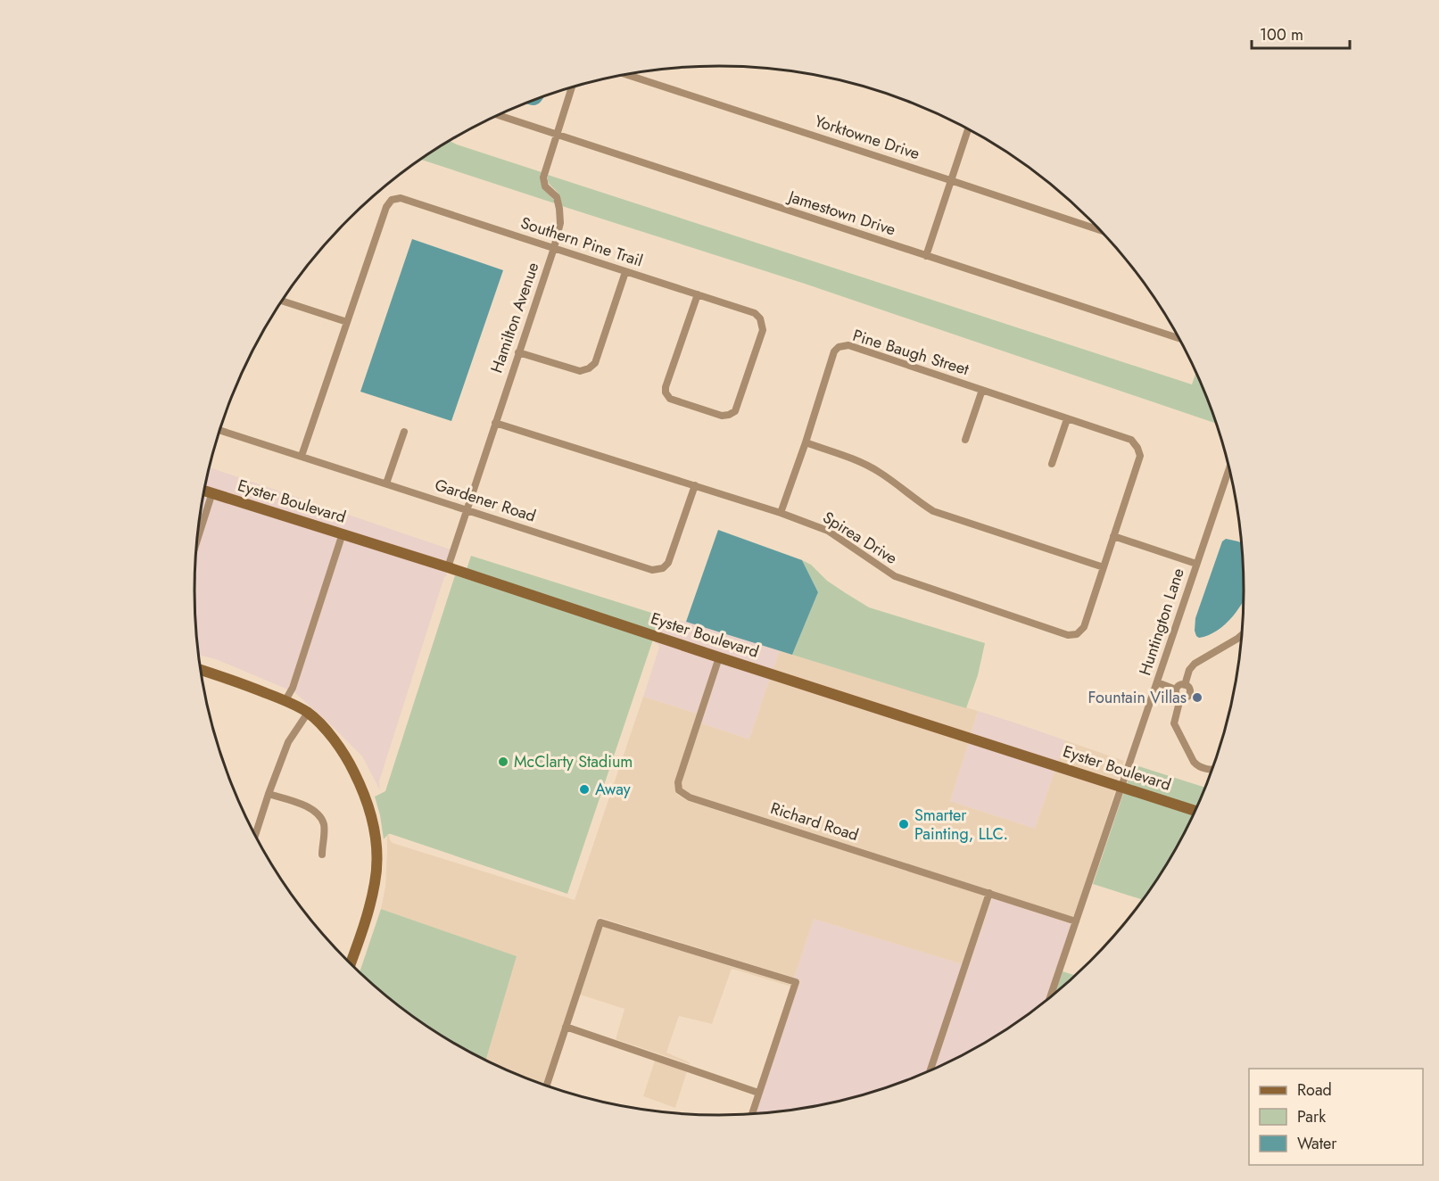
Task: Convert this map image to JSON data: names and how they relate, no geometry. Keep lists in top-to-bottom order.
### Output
{
  "streets": {
    "street": [
      "Yorktowne Drive",
      "Jamestown Drive",
      "Southern Pine Trail",
      "Hamilton Avenue",
      "Pine Baugh Street",
      "Gardener Road",
      "Eyster Boulevard",
      "Spirea Drive",
      "Huntington Lane",
      "Richard Road"
    ]
  },
  "crossings": [
    ["Jamestown Drive", "Hamilton Avenue"],
    ["Southern Pine Trail", "Hamilton Avenue"],
    ["Hamilton Avenue", "Gardener Road"],
    ["Hamilton Avenue", "Eyster Boulevard"],
    ["Hamilton Avenue", "Spirea Drive"],
    ["Pine Baugh Street", "Spirea Drive"],
    ["Gardener Road", "Spirea Drive"],
    ["Eyster Boulevard", "Huntington Lane"],
    ["Eyster Boulevard", "Richard Road"],
    ["Huntington Lane", "Richard Road"]
  ],
  "places": [
    "Fountain Villas",
    "McClarty Stadium",
    "Away",
    "Smarter Painting, LLC."
  ],
  "legend": ["Road", "Park", "Water"],
  "scale_bar": "100 m"
}
